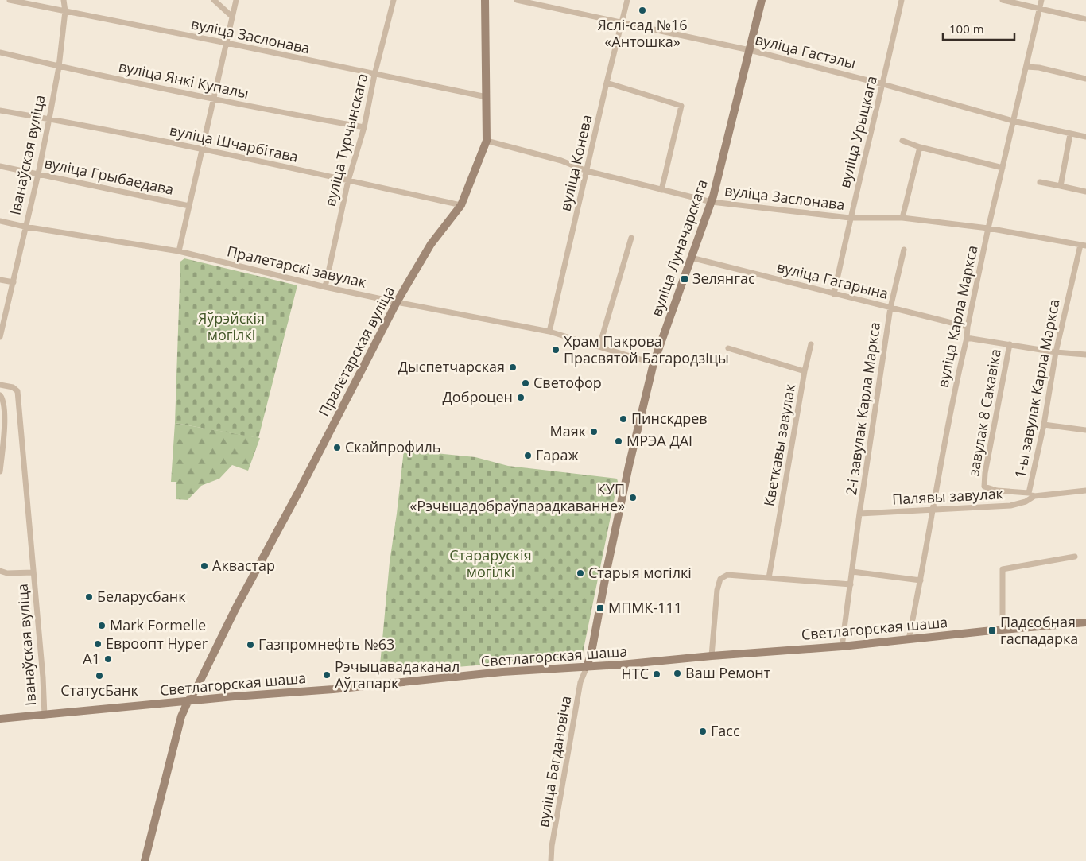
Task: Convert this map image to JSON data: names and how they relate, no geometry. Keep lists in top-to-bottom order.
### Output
{
  "streets": {
    "street": [
      "вуліца Заслонава",
      "вуліца Гастэлы",
      "вуліца Янкі Купалы",
      "вуліца Урыцкага",
      "вуліца Турчынскага",
      "вуліца Шчарбітава",
      "Іванаўская вуліца",
      "вуліца Конева",
      "вуліца Грыбаедава",
      "вуліца Луначарскага",
      "Пралетарскі завулак",
      "вуліца Гагарына",
      "вуліца Карла Маркса",
      "Пралетарская вуліца",
      "1-ы завулак Карла Маркса",
      "2-і завулак Карла Маркса",
      "завулак 8 Сакавіка",
      "Кветкавы завулак",
      "Палявы завулак",
      "Светлагорская шаша",
      "вуліца Багдановіча"
    ]
  },
  "crossings": [
    ["вуліца Заслонава", "вуліца Урыцкага"],
    ["вуліца Заслонава", "вуліца Турчынскага"],
    ["вуліца Заслонава", "Іванаўская вуліца"],
    ["вуліца Заслонава", "вуліца Конева"],
    ["вуліца Заслонава", "вуліца Луначарскага"],
    ["вуліца Заслонава", "вуліца Карла Маркса"],
    ["вуліца Заслонава", "Пралетарская вуліца"],
    ["вуліца Заслонава", "1-ы завулак Карла Маркса"],
    ["вуліца Гастэлы", "вуліца Урыцкага"],
    ["вуліца Гастэлы", "вуліца Конева"],
    ["вуліца Гастэлы", "вуліца Луначарскага"],
    ["вуліца Гастэлы", "вуліца Карла Маркса"],
    ["вуліца Янкі Купалы", "вуліца Турчынскага"],
    ["вуліца Янкі Купалы", "Іванаўская вуліца"],
    ["вуліца Урыцкага", "вуліца Гагарына"],
    ["вуліца Турчынскага", "вуліца Шчарбітава"],
    ["вуліца Турчынскага", "Пралетарскі завулак"],
    ["вуліца Шчарбітава", "Іванаўская вуліца"],
    ["вуліца Шчарбітава", "Пралетарская вуліца"],
    ["Іванаўская вуліца", "вуліца Грыбаедава"],
    ["Іванаўская вуліца", "Пралетарскі завулак"],
    ["Іванаўская вуліца", "Светлагорская шаша"],
    ["вуліца Конева", "Пралетарскі завулак"],
    ["вуліца Луначарскага", "Пралетарскі завулак"],
    ["вуліца Луначарскага", "вуліца Гагарына"],
    ["вуліца Луначарскага", "Светлагорская шаша"],
    ["вуліца Луначарскага", "вуліца Багдановіча"],
    ["Пралетарскі завулак", "Пралетарская вуліца"],
    ["вуліца Гагарына", "вуліца Карла Маркса"],
    ["вуліца Гагарына", "2-і завулак Карла Маркса"],
    ["вуліца Карла Маркса", "Палявы завулак"],
    ["вуліца Карла Маркса", "Светлагорская шаша"],
    ["Пралетарская вуліца", "Светлагорская шаша"],
    ["1-ы завулак Карла Маркса", "завулак 8 Сакавіка"],
    ["2-і завулак Карла Маркса", "Палявы завулак"],
    ["2-і завулак Карла Маркса", "Светлагорская шаша"],
    ["Светлагорская шаша", "вуліца Багдановіча"]
  ],
  "parks": ["Яўрэйскія могілкі", "Старарускія могілкі"],
  "places": {
    "other": [
      "Яслі-сад №16 «Антошка»",
      "Храм Пакрова Прасвятой Багародзіцы",
      "Дыспетчарская",
      "Светофор",
      "Доброцен",
      "Пинскдрев",
      "Маяк",
      "МРЭА ДАІ",
      "Скайпрофиль",
      "Гараж",
      "КУП «Рэчыцадобраўпарадкаванне»",
      "Аквастар",
      "Старыя могілкі",
      "Беларусбанк",
      "Mark Formelle",
      "Евроопт Hyper",
      "Газпромнефть №63",
      "A1",
      "Ваш Ремонт",
      "НТС",
      "Рэчыцавадаканал Аўтапарк",
      "СтатусБанк",
      "Гасс"
    ],
    "transit": ["Зелянгас", "МПМК-111", "Падсобная гаспадарка"]
  },
  "scale_bar": "100 m"
}
